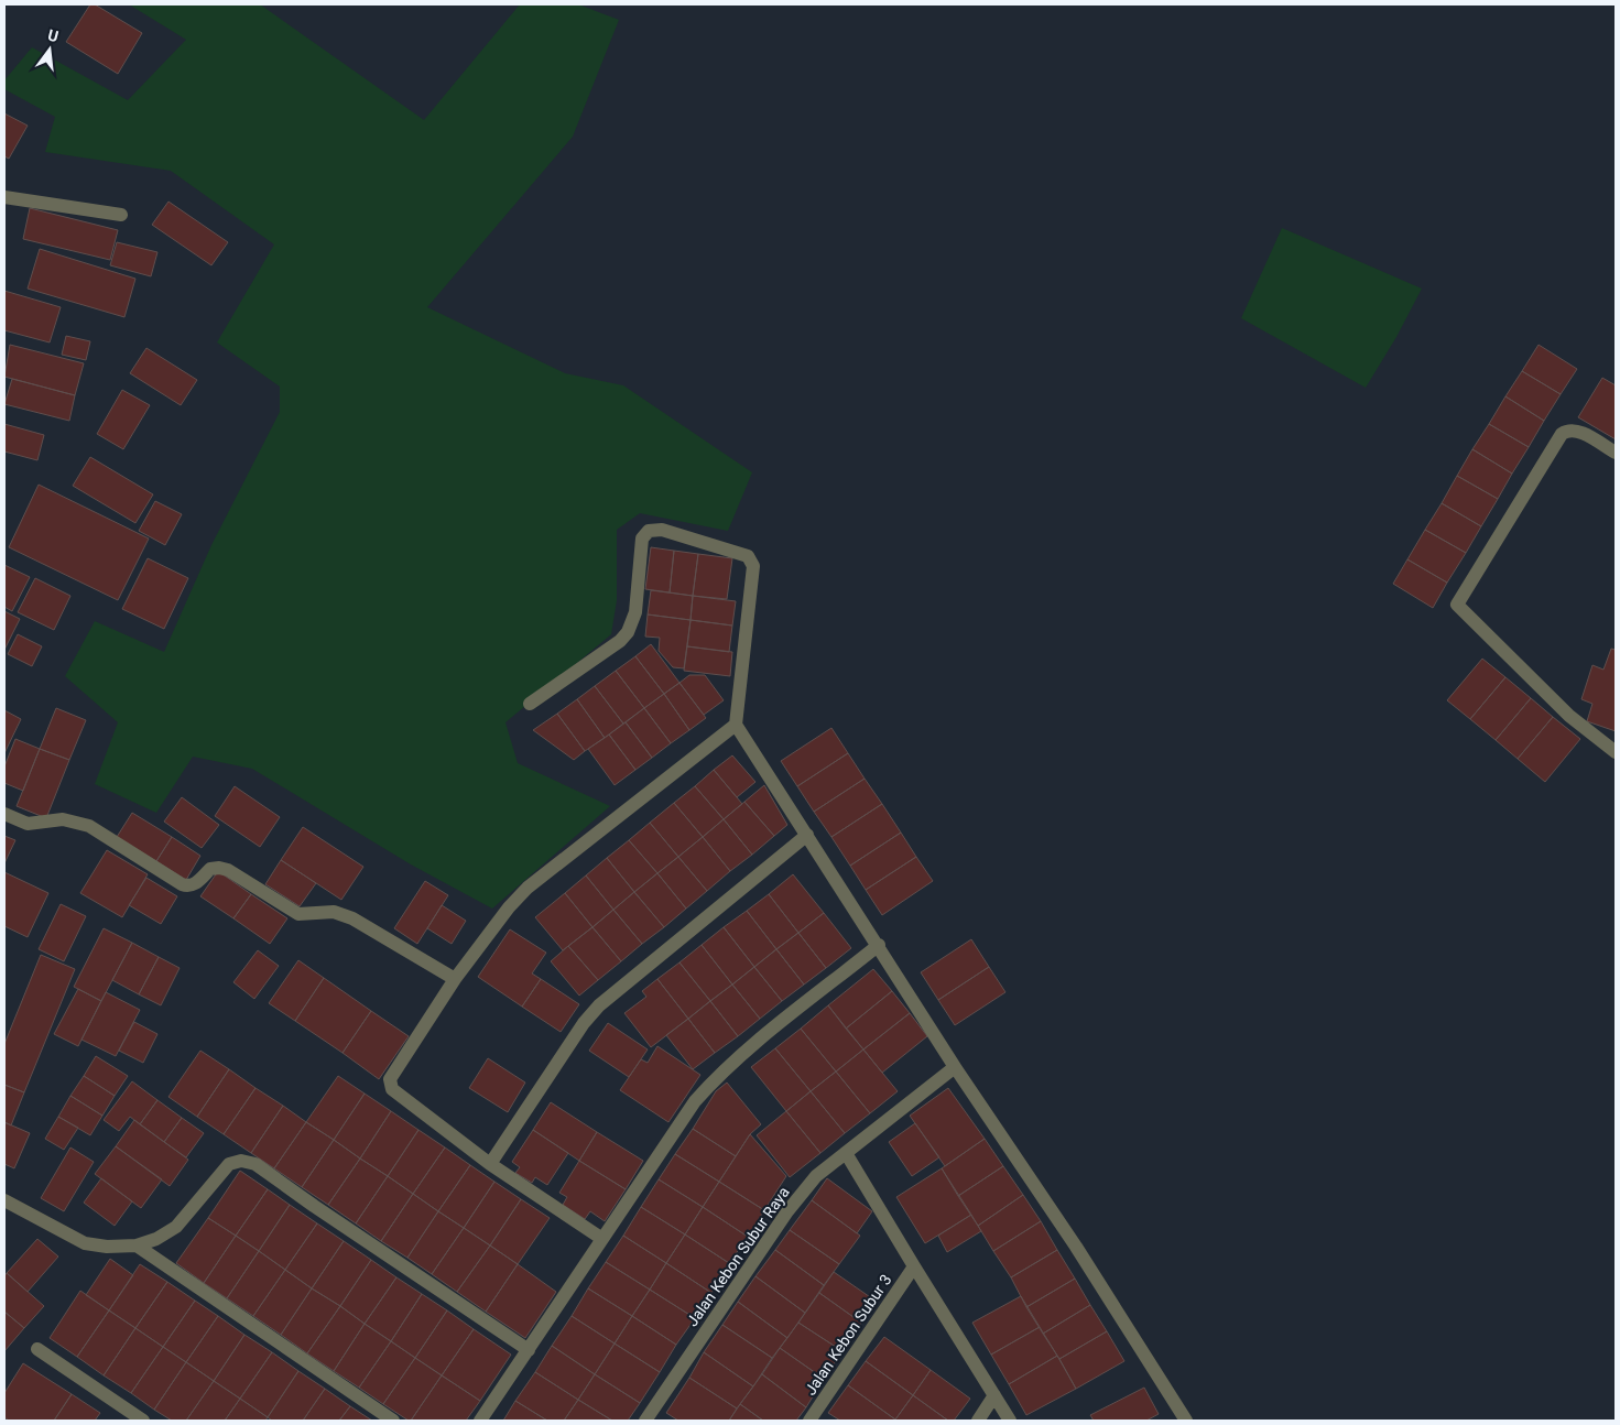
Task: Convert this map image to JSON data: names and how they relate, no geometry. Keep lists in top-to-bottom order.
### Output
{
  "streets": {
    "street": ["Jalan Kebon Subur Raya", "Jalan Kebon Subur 3"]
  },
  "north": "top"
}
